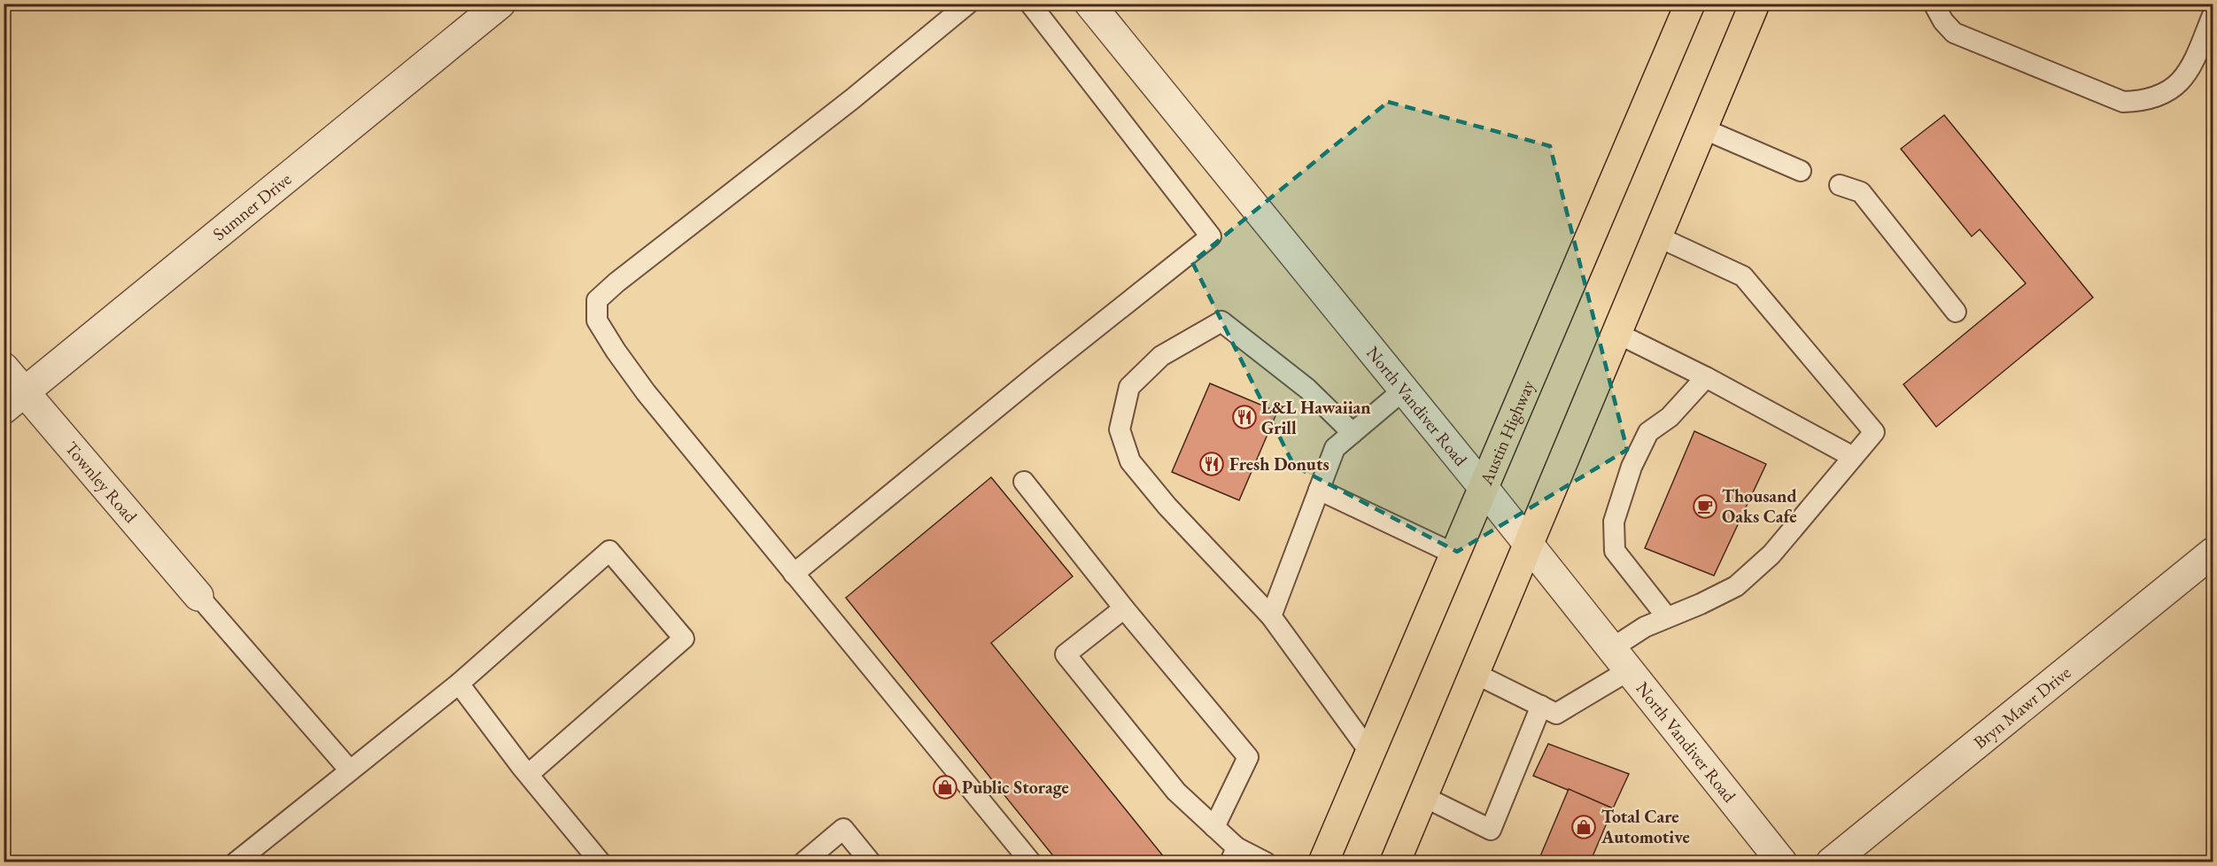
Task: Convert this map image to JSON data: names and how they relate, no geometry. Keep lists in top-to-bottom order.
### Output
{
  "streets": {
    "main road": ["Austin Highway"],
    "street": [
      "Sumner Drive",
      "North Vandiver Road",
      "Townley Road",
      "Bryn Mawr Drive"
    ]
  },
  "crossings": [
    ["Sumner Drive", "Townley Road"],
    ["North Vandiver Road", "Austin Highway"]
  ],
  "places": {
    "restaurant": ["L&L Hawaiian Grill", "Fresh Donuts"],
    "cafe": ["Thousand Oaks Cafe"],
    "shop": ["Public Storage", "Total Care Automotive"]
  }
}
